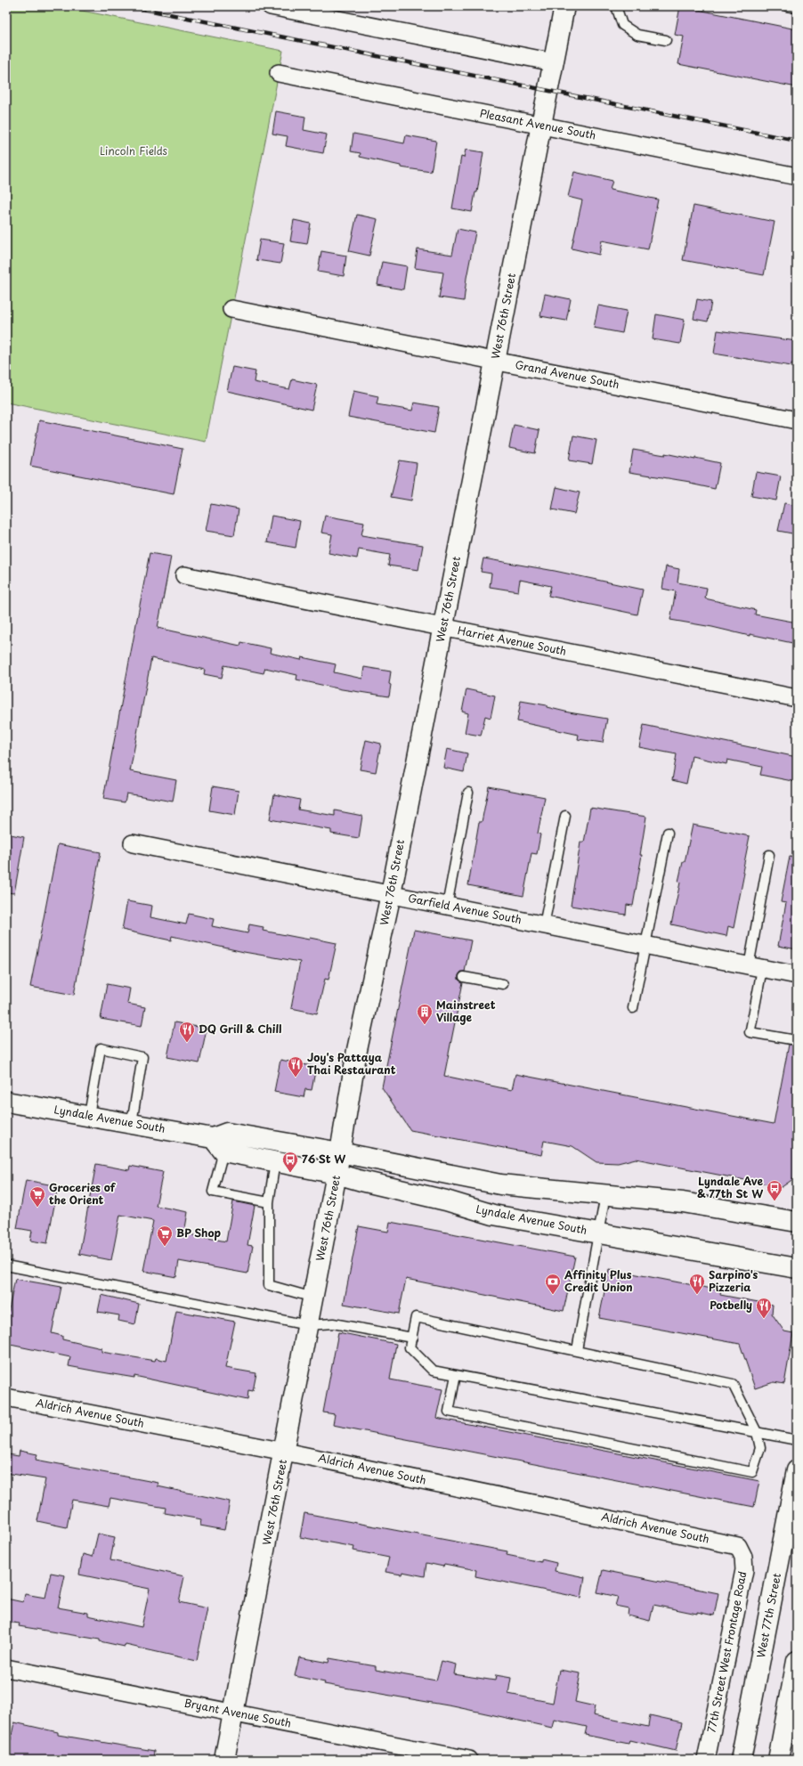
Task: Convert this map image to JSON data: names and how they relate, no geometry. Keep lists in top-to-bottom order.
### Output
{
  "streets": {
    "street": [
      "Pleasant Avenue South",
      "West 76th Street",
      "Grand Avenue South",
      "Harriet Avenue South",
      "Garfield Avenue South",
      "Lyndale Avenue South",
      "Aldrich Avenue South",
      "West 77th Street",
      "77th Street West Frontage Road",
      "Bryant Avenue South"
    ]
  },
  "crossings": [
    ["Pleasant Avenue South", "West 76th Street"],
    ["West 76th Street", "Grand Avenue South"],
    ["West 76th Street", "Harriet Avenue South"],
    ["West 76th Street", "Garfield Avenue South"],
    ["West 76th Street", "Lyndale Avenue South"],
    ["West 76th Street", "Aldrich Avenue South"],
    ["West 76th Street", "Bryant Avenue South"],
    ["Aldrich Avenue South", "77th Street West Frontage Road"]
  ],
  "parks": ["Lincoln Fields"],
  "places": {
    "building": ["Mainstreet Village"],
    "restaurant": [
      "DQ Grill & Chill",
      "Joy's Pattaya Thai Restaurant",
      "Sarpino's Pizzeria",
      "Potbelly"
    ],
    "bus stop": ["76 St W", "Lyndale Ave & 77th St W"],
    "supermarket": ["Groceries of the Orient", "BP Shop"],
    "bank": ["Affinity Plus Credit Union"]
  }
}
